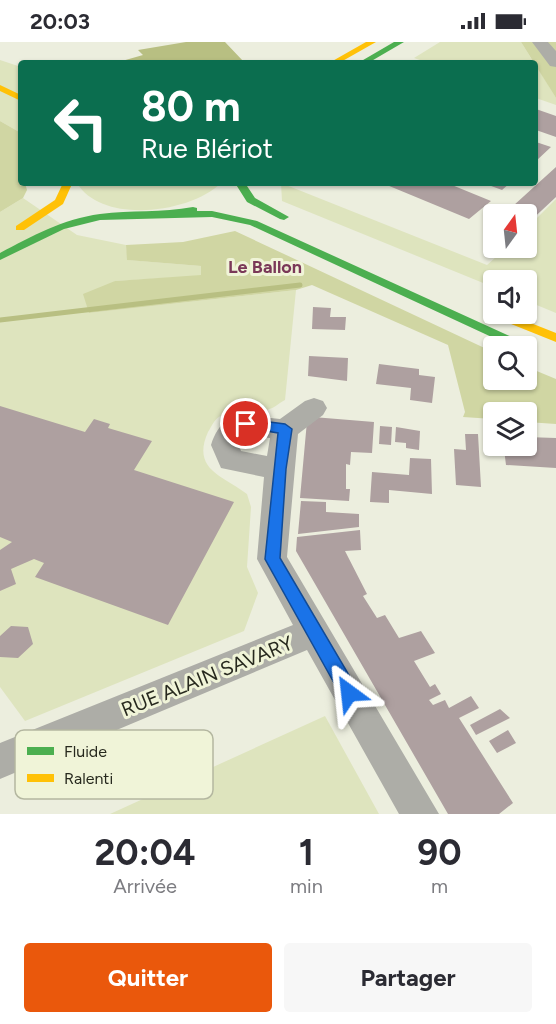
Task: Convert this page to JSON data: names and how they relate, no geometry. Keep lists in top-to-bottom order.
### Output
{
  "streets": {
    "street": ["RUE ALAIN SAVARY"]
  },
  "districts": ["Le Ballon"],
  "legend": ["Fluide", "Ralenti"],
  "north": "top",
  "page": {
    "status": "20:03",
    "turn": ["80 m", "Rue Blériot"],
    "eta": [
      "20:04",
      "Arrivée",
      "1",
      "min",
      "90",
      "m"
    ],
    "buttons": ["Quitter", "Partager"]
  }
}
